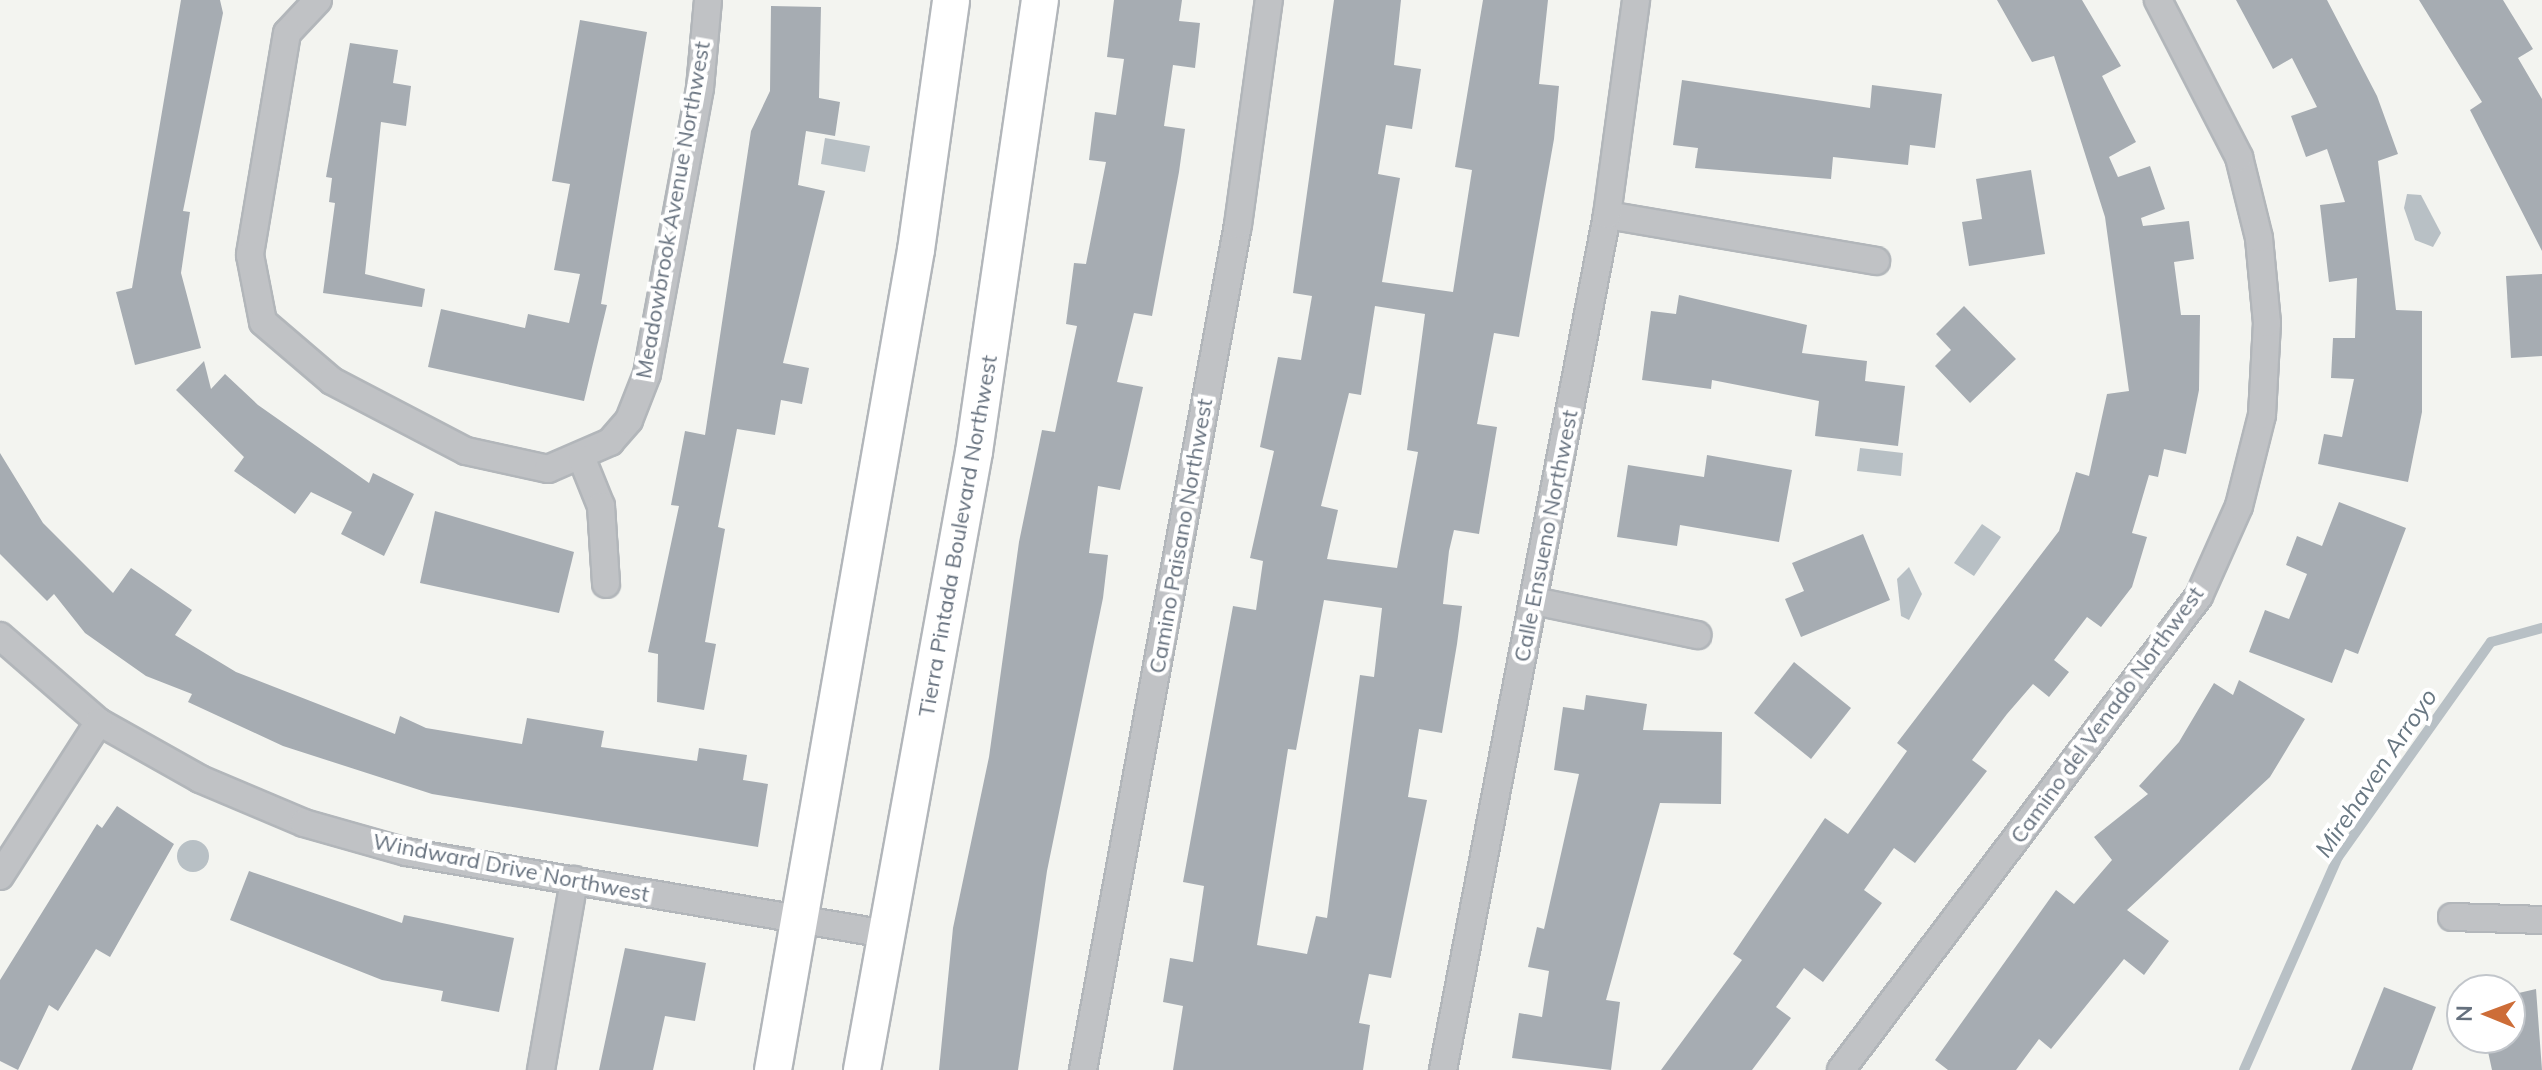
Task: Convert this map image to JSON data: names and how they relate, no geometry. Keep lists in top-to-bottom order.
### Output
{
  "streets": {
    "main road": ["Tierra Pintada Boulevard Northwest"],
    "street": [
      "Meadowbrook Avenue Northwest",
      "Camino Paisano Northwest",
      "Calle Ensueno Northwest",
      "Camino del Venado Northwest",
      "Windward Drive Northwest"
    ]
  },
  "crossings": [
    ["Tierra Pintada Boulevard Northwest", "Windward Drive Northwest"]
  ],
  "water": ["Mirehaven Arroyo"],
  "north": "left"
}
